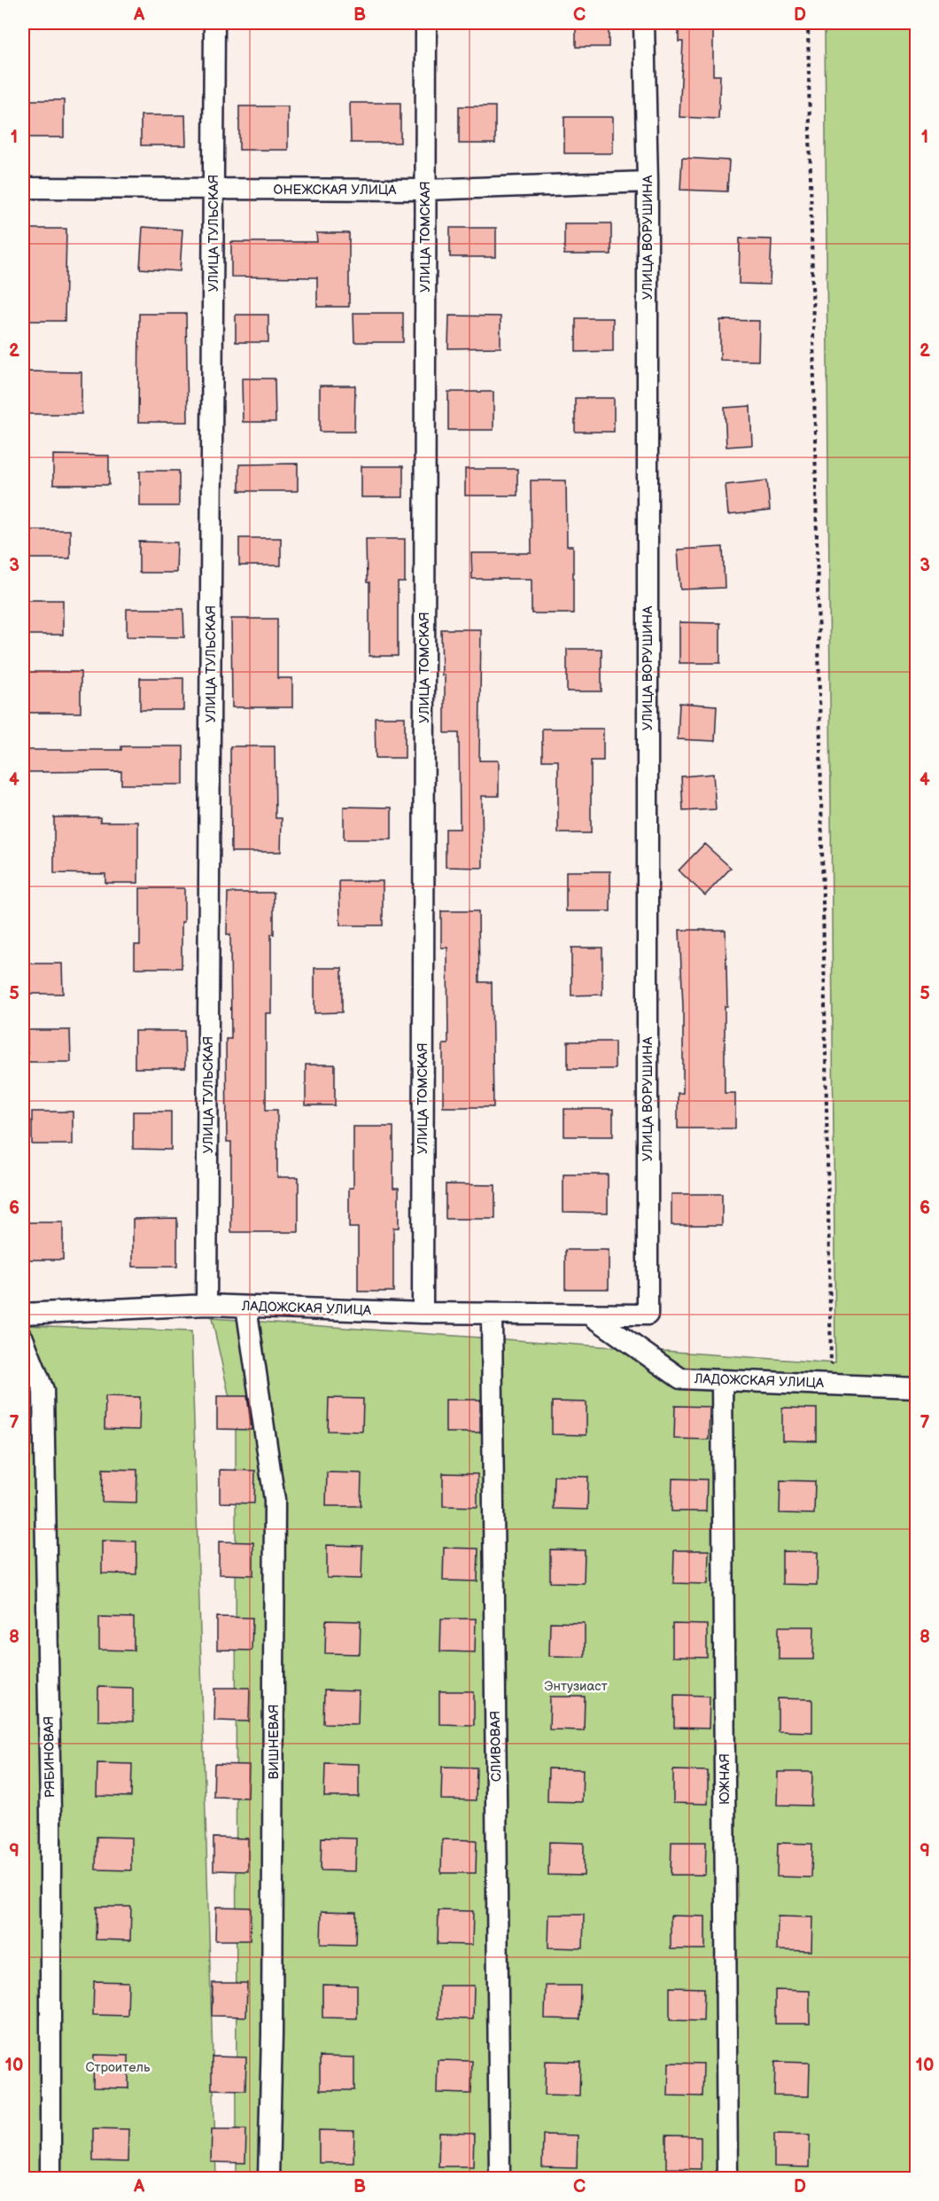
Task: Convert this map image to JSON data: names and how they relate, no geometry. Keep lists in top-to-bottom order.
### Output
{
  "streets": {
    "street": [
      "ОНЕЖСКАЯ УЛИЦА",
      "УЛИЦА ТУЛЬСКАЯ",
      "УЛИЦА ТОМСКАЯ",
      "УЛИЦА ВОРУШИНА",
      "ЛАДОЖСКАЯ УЛИЦА",
      "ВИШНЕВАЯ",
      "СЛИВОВАЯ",
      "РЯБИНОВАЯ",
      "ЮЖНАЯ"
    ]
  },
  "crossings": [
    ["ОНЕЖСКАЯ УЛИЦА", "УЛИЦА ТУЛЬСКАЯ"],
    ["ОНЕЖСКАЯ УЛИЦА", "УЛИЦА ТОМСКАЯ"],
    ["ОНЕЖСКАЯ УЛИЦА", "УЛИЦА ВОРУШИНА"],
    ["УЛИЦА ТУЛЬСКАЯ", "ЛАДОЖСКАЯ УЛИЦА"],
    ["УЛИЦА ТОМСКАЯ", "ЛАДОЖСКАЯ УЛИЦА"],
    ["УЛИЦА ВОРУШИНА", "ЛАДОЖСКАЯ УЛИЦА"],
    ["ЛАДОЖСКАЯ УЛИЦА", "ВИШНЕВАЯ"],
    ["ЛАДОЖСКАЯ УЛИЦА", "СЛИВОВАЯ"],
    ["ЛАДОЖСКАЯ УЛИЦА", "ЮЖНАЯ"]
  ],
  "parks": ["Энтузиаст", "Строитель"],
  "grid": {
    "columns": [
      "A",
      "B",
      "C",
      "D"
    ],
    "rows": [
      "1",
      "2",
      "3",
      "4",
      "5",
      "6",
      "7",
      "8",
      "9",
      "10"
    ]
  }
}
